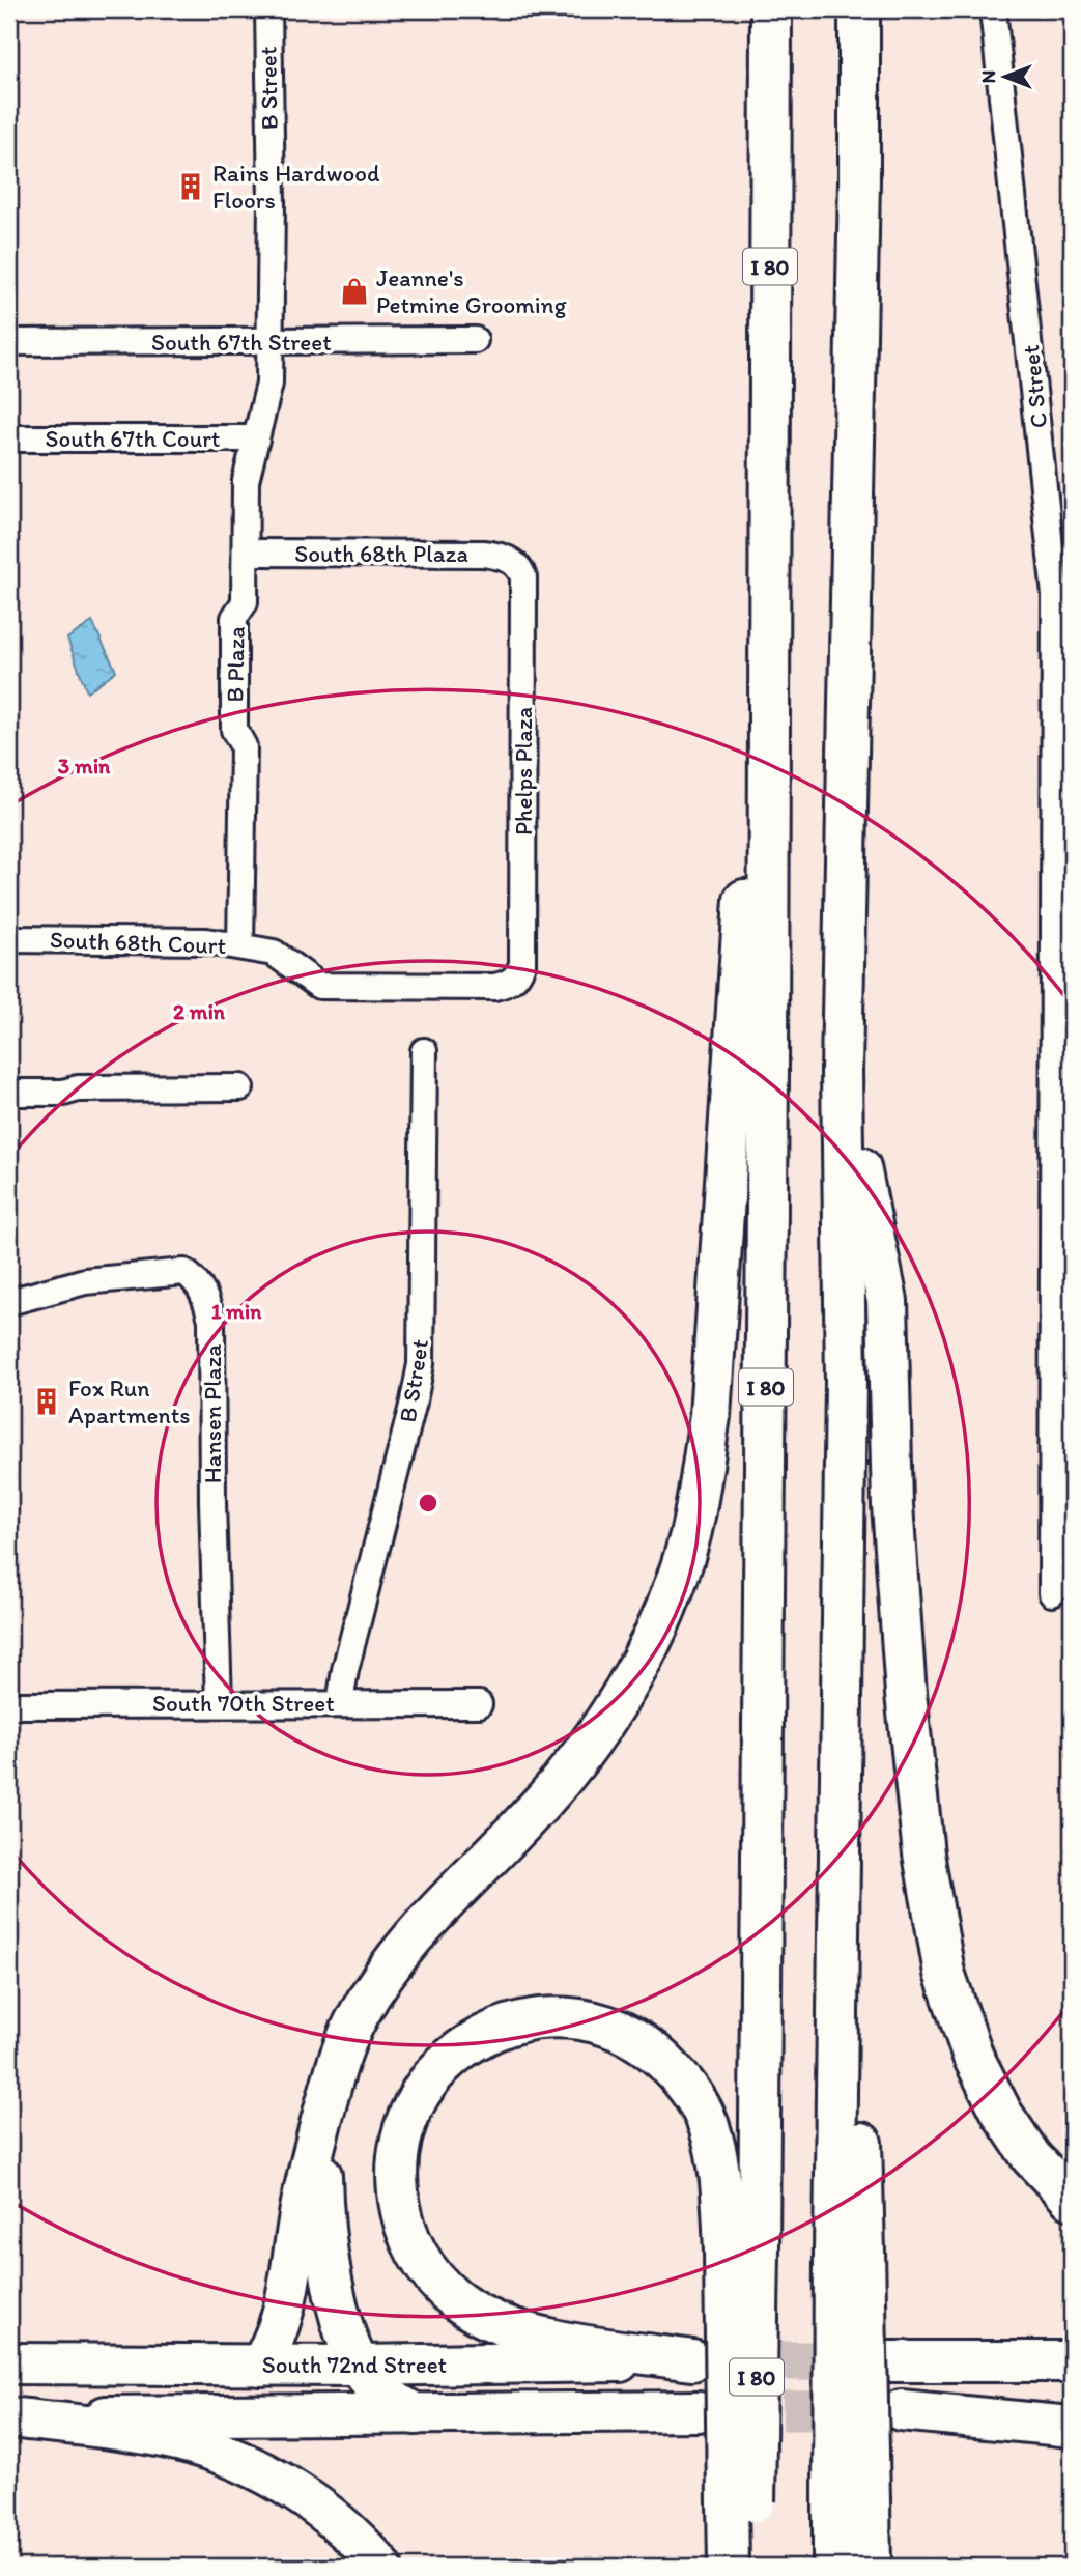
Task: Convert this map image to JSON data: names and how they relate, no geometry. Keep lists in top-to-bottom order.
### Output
{
  "streets": {
    "main road": ["I 80", "South 72nd Street"],
    "street": [
      "B Street",
      "South 67th Street",
      "C Street",
      "South 67th Court",
      "South 68th Plaza",
      "B Plaza",
      "Phelps Plaza",
      "South 68th Court",
      "Hansen Plaza",
      "South 70th Street"
    ]
  },
  "crossings": [
    ["B Street", "South 67th Street"],
    ["B Street", "B Plaza"],
    ["B Street", "South 70th Street"],
    ["I 80", "South 72nd Street"],
    ["South 67th Street", "B Plaza"],
    ["South 67th Court", "B Plaza"],
    ["South 68th Plaza", "B Plaza"],
    ["South 68th Plaza", "Phelps Plaza"],
    ["B Plaza", "South 68th Court"],
    ["Phelps Plaza", "South 68th Court"],
    ["Hansen Plaza", "South 70th Street"]
  ],
  "places": {
    "building": ["Rains Hardwood Floors", "Fox Run Apartments"],
    "shop": ["Jeanne's Petmine Grooming"]
  },
  "north": "left",
  "rings": ["3 min", "2 min", "1 min"]
}
